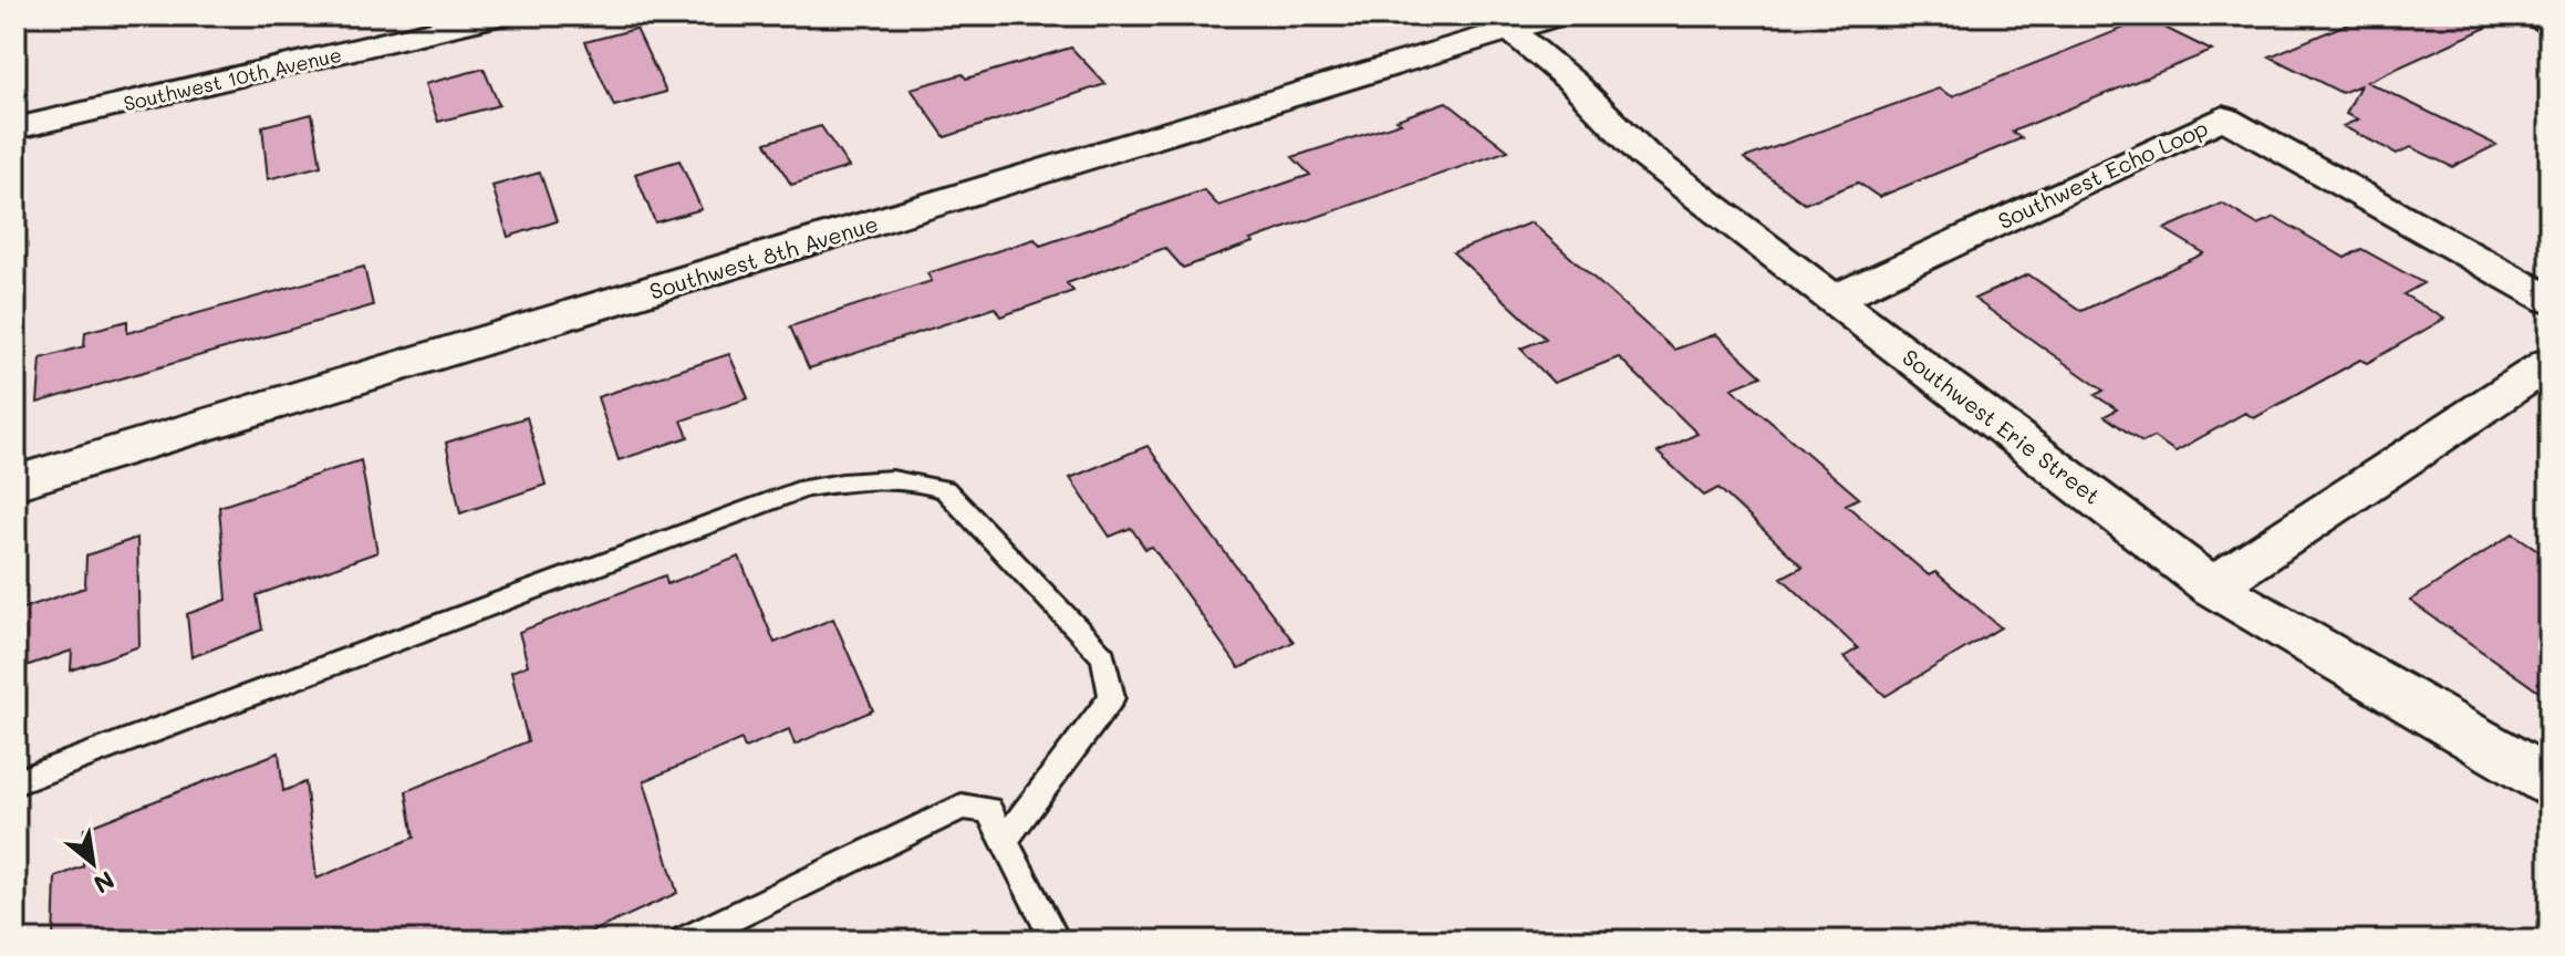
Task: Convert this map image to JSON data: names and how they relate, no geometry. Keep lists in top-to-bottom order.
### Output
{
  "streets": {
    "street": [
      "Southwest 10th Avenue",
      "Southwest Echo Loop",
      "Southwest 8th Avenue",
      "Southwest Erie Street"
    ]
  },
  "crossings": [
    ["Southwest Echo Loop", "Southwest Erie Street"],
    ["Southwest 8th Avenue", "Southwest Erie Street"]
  ],
  "north": "bottom right"
}
